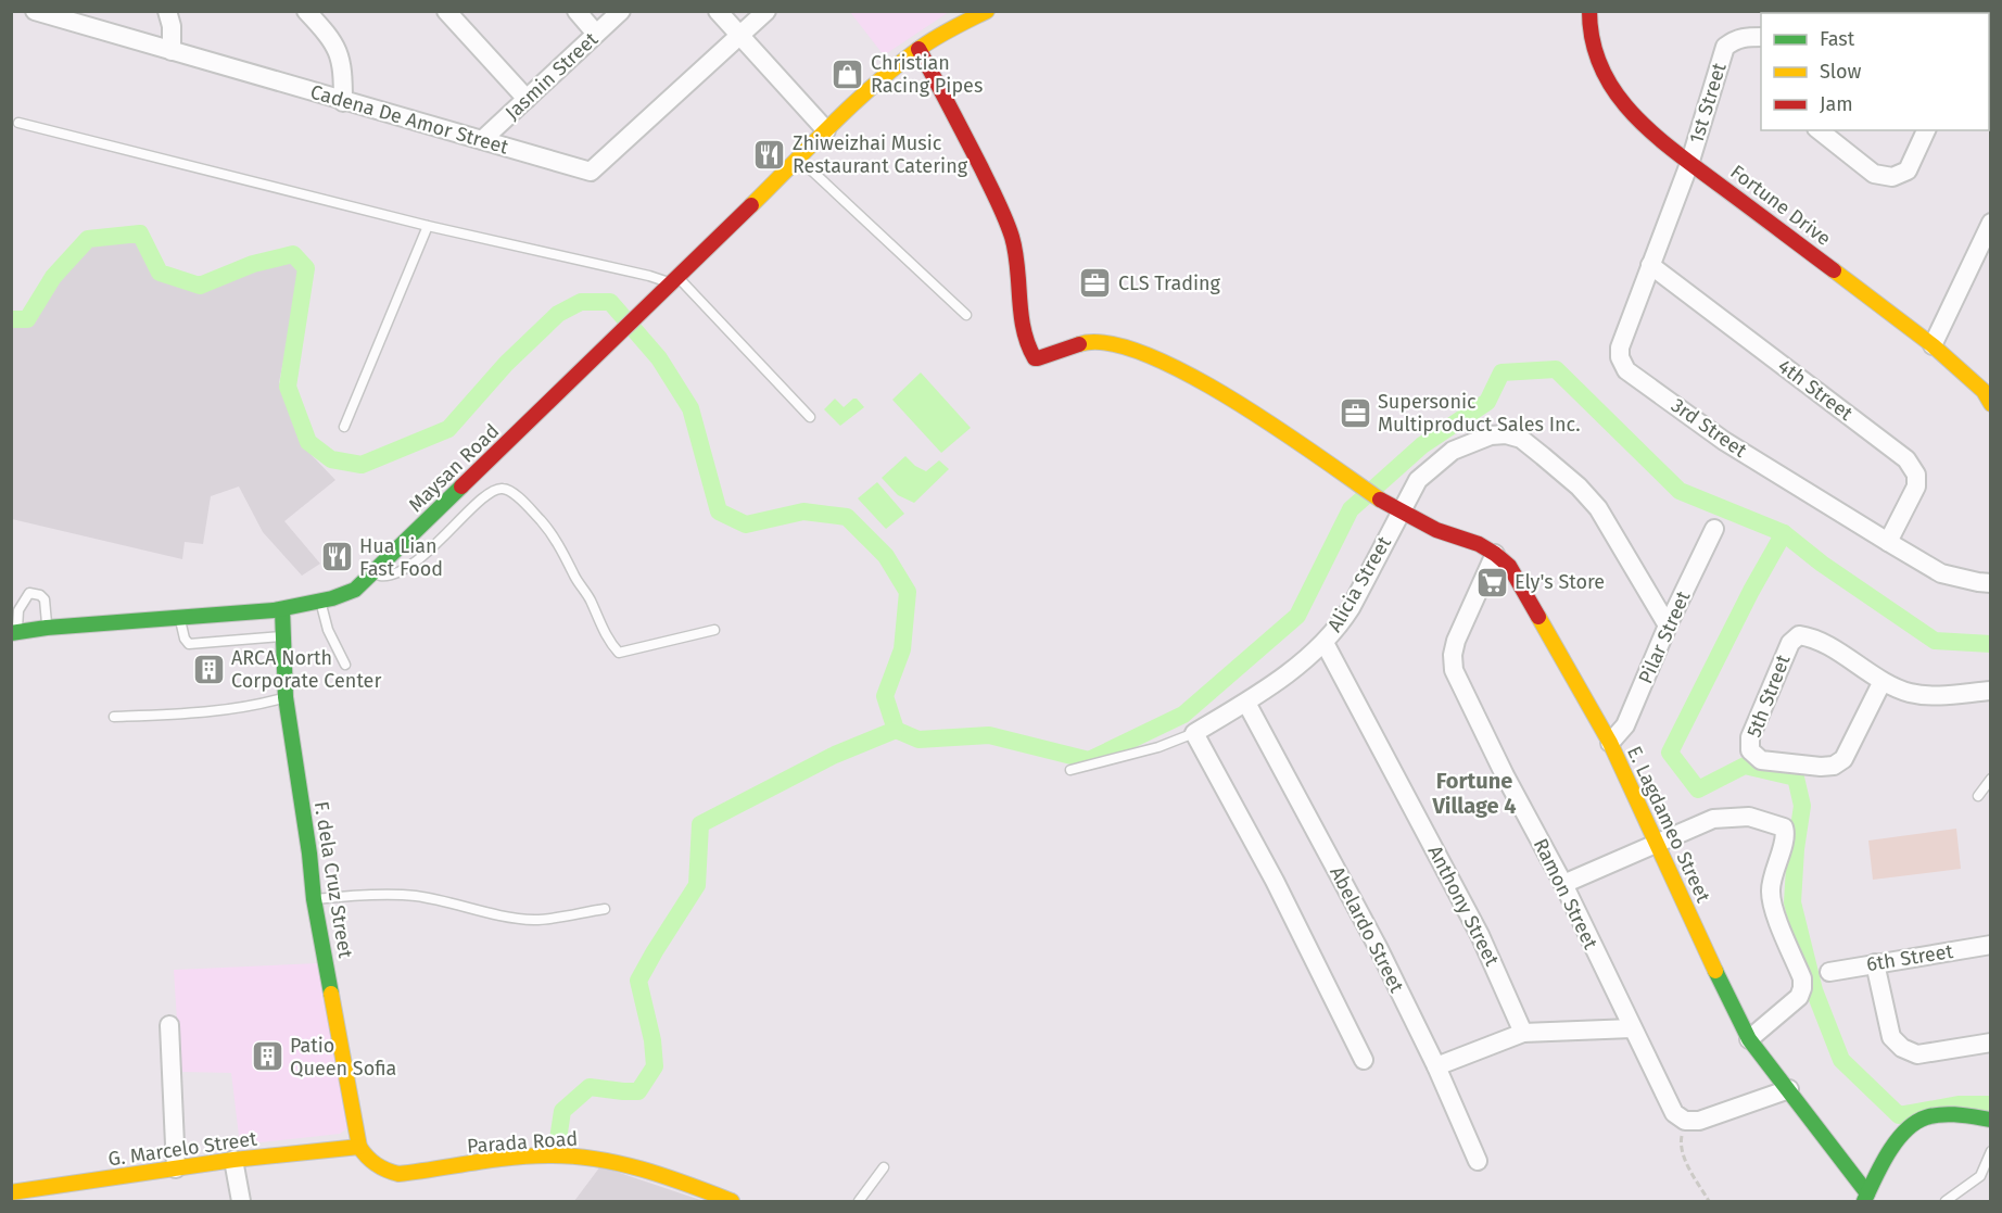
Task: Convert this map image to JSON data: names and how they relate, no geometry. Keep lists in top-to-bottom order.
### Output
{
  "streets": {
    "street": [
      "Jasmin Street",
      "1st Street",
      "Cadena De Amor Street",
      "Fortune Drive",
      "4th Street",
      "3rd Street",
      "Maysan Road",
      "Alicia Street",
      "Pilar Street",
      "5th Street",
      "E. Lagdameo Street",
      "F. dela Cruz Street",
      "Ramon Street",
      "Anthony Street",
      "Abelardo Street",
      "6th Street",
      "Parada Road",
      "G. Marcelo Street"
    ]
  },
  "crossings": [
    ["Jasmin Street", "Cadena De Amor Street"],
    ["1st Street", "Fortune Drive"],
    ["1st Street", "3rd Street"],
    ["Fortune Drive", "3rd Street"],
    ["4th Street", "3rd Street"],
    ["Maysan Road", "E. Lagdameo Street"],
    ["Maysan Road", "F. dela Cruz Street"],
    ["Alicia Street", "Pilar Street"],
    ["Alicia Street", "E. Lagdameo Street"],
    ["Alicia Street", "Anthony Street"],
    ["Alicia Street", "Abelardo Street"],
    ["Pilar Street", "E. Lagdameo Street"],
    ["E. Lagdameo Street", "Ramon Street"],
    ["F. dela Cruz Street", "Parada Road"],
    ["F. dela Cruz Street", "G. Marcelo Street"],
    ["Parada Road", "G. Marcelo Street"]
  ],
  "districts": ["Fortune Village 4"],
  "places": {
    "shop": ["Christian Racing Pipes"],
    "restaurant": ["Zhiweizhai Music Restaurant Catering", "Hua Lian Fast Food"],
    "office": ["CLS Trading", "Supersonic Multiproduct Sales Inc."],
    "supermarket": ["Ely's Store"],
    "building": ["ARCA North Corporate Center", "Patio Queen Sofia"]
  },
  "legend": ["Fast", "Slow", "Jam"]
}
